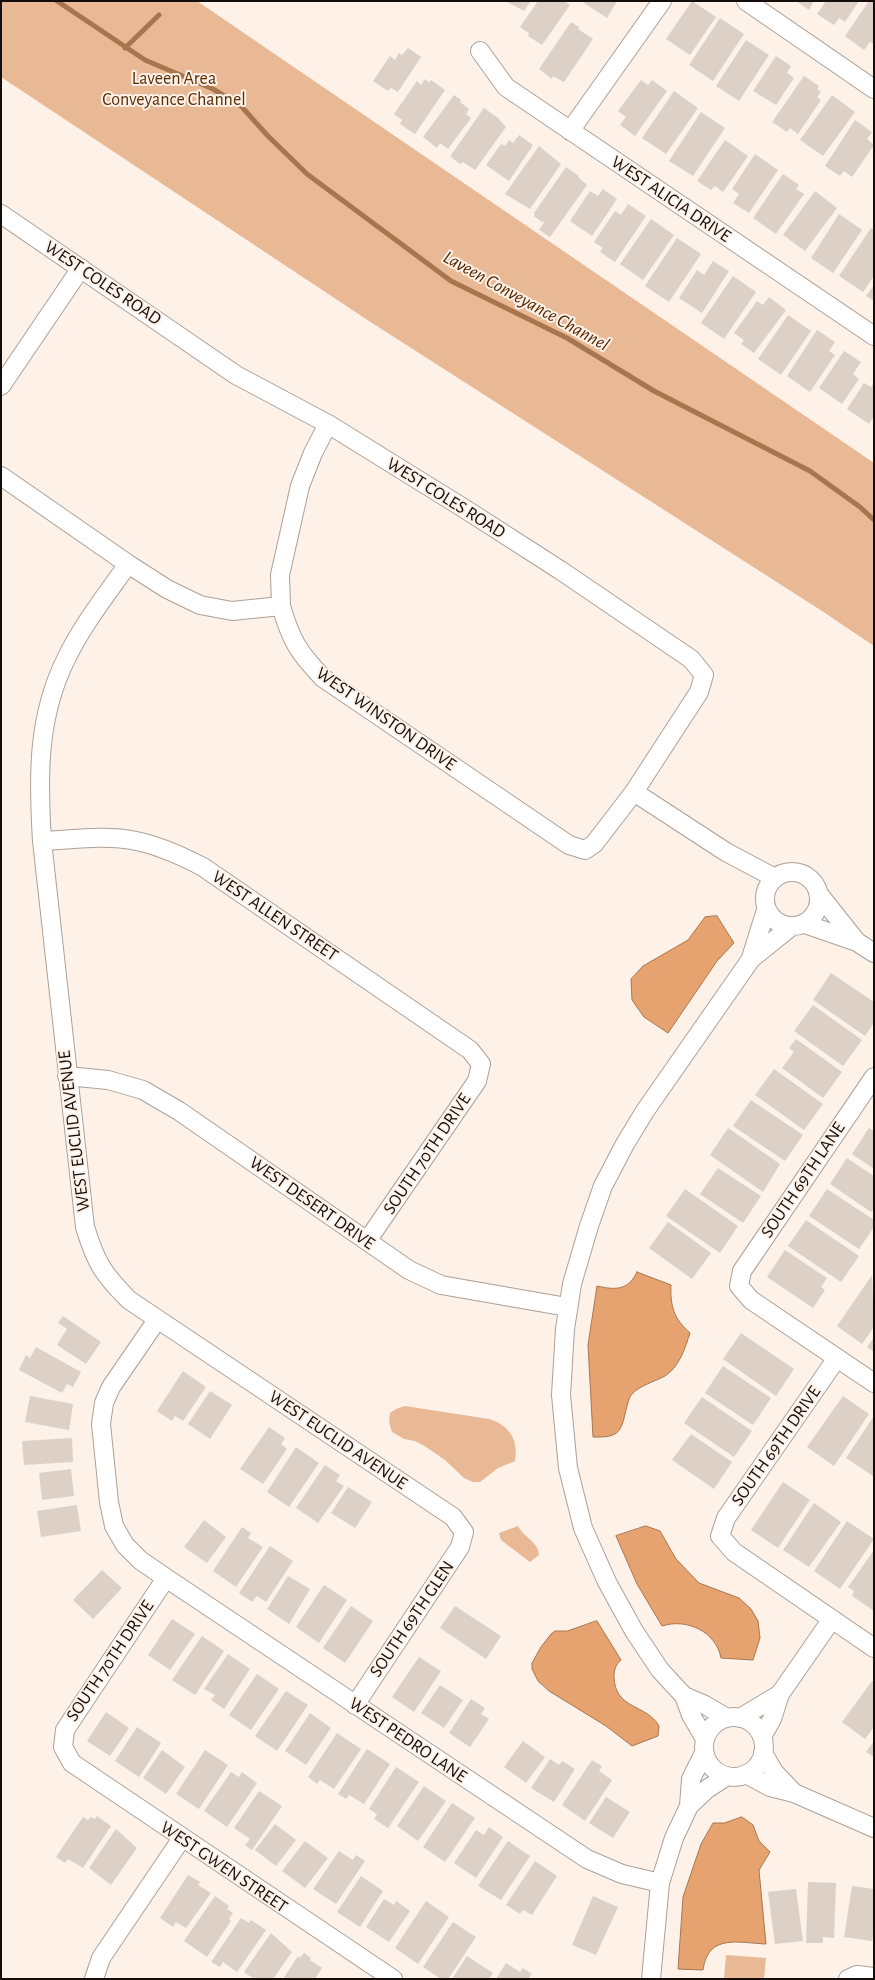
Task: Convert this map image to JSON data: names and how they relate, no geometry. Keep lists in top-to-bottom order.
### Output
{
  "streets": {
    "street": [
      "WEST ALICIA DRIVE",
      "WEST COLES ROAD",
      "WEST WINSTON DRIVE",
      "WEST ALLEN STREET",
      "WEST EUCLID AVENUE",
      "SOUTH 70TH DRIVE",
      "SOUTH 69TH LANE",
      "WEST DESERT DRIVE",
      "SOUTH 69TH DRIVE",
      "SOUTH 69TH GLEN",
      "WEST PEDRO LANE",
      "WEST GWEN STREET"
    ]
  },
  "crossings": [
    ["WEST COLES ROAD", "WEST WINSTON DRIVE"],
    ["WEST ALLEN STREET", "WEST EUCLID AVENUE"],
    ["WEST ALLEN STREET", "SOUTH 70TH DRIVE"],
    ["WEST EUCLID AVENUE", "WEST DESERT DRIVE"],
    ["WEST EUCLID AVENUE", "SOUTH 69TH GLEN"],
    ["WEST EUCLID AVENUE", "WEST PEDRO LANE"],
    ["SOUTH 70TH DRIVE", "WEST DESERT DRIVE"],
    ["SOUTH 70TH DRIVE", "WEST PEDRO LANE"],
    ["SOUTH 70TH DRIVE", "WEST GWEN STREET"],
    ["SOUTH 69TH LANE", "SOUTH 69TH DRIVE"],
    ["SOUTH 69TH GLEN", "WEST PEDRO LANE"]
  ],
  "water": ["Laveen Conveyance Channel"],
  "parks": ["Laveen Area Conveyance Channel"]
}
